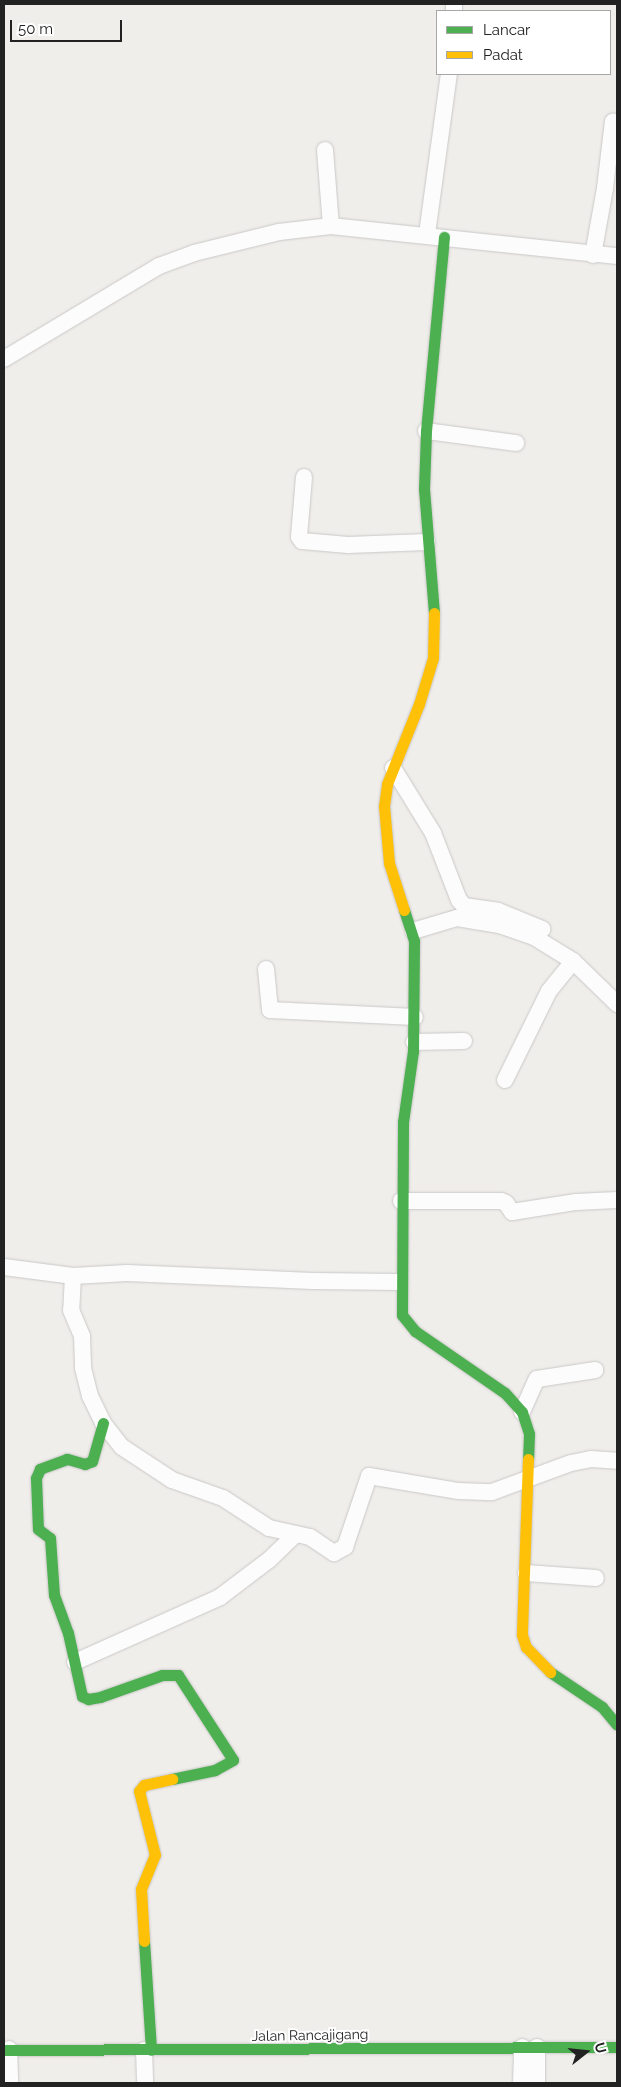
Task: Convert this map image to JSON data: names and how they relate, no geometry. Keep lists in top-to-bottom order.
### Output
{
  "streets": {
    "street": ["Jalan Rancajigang"]
  },
  "legend": ["Lancar", "Padat"],
  "scale_bar": "50 m",
  "north": "right"
}
